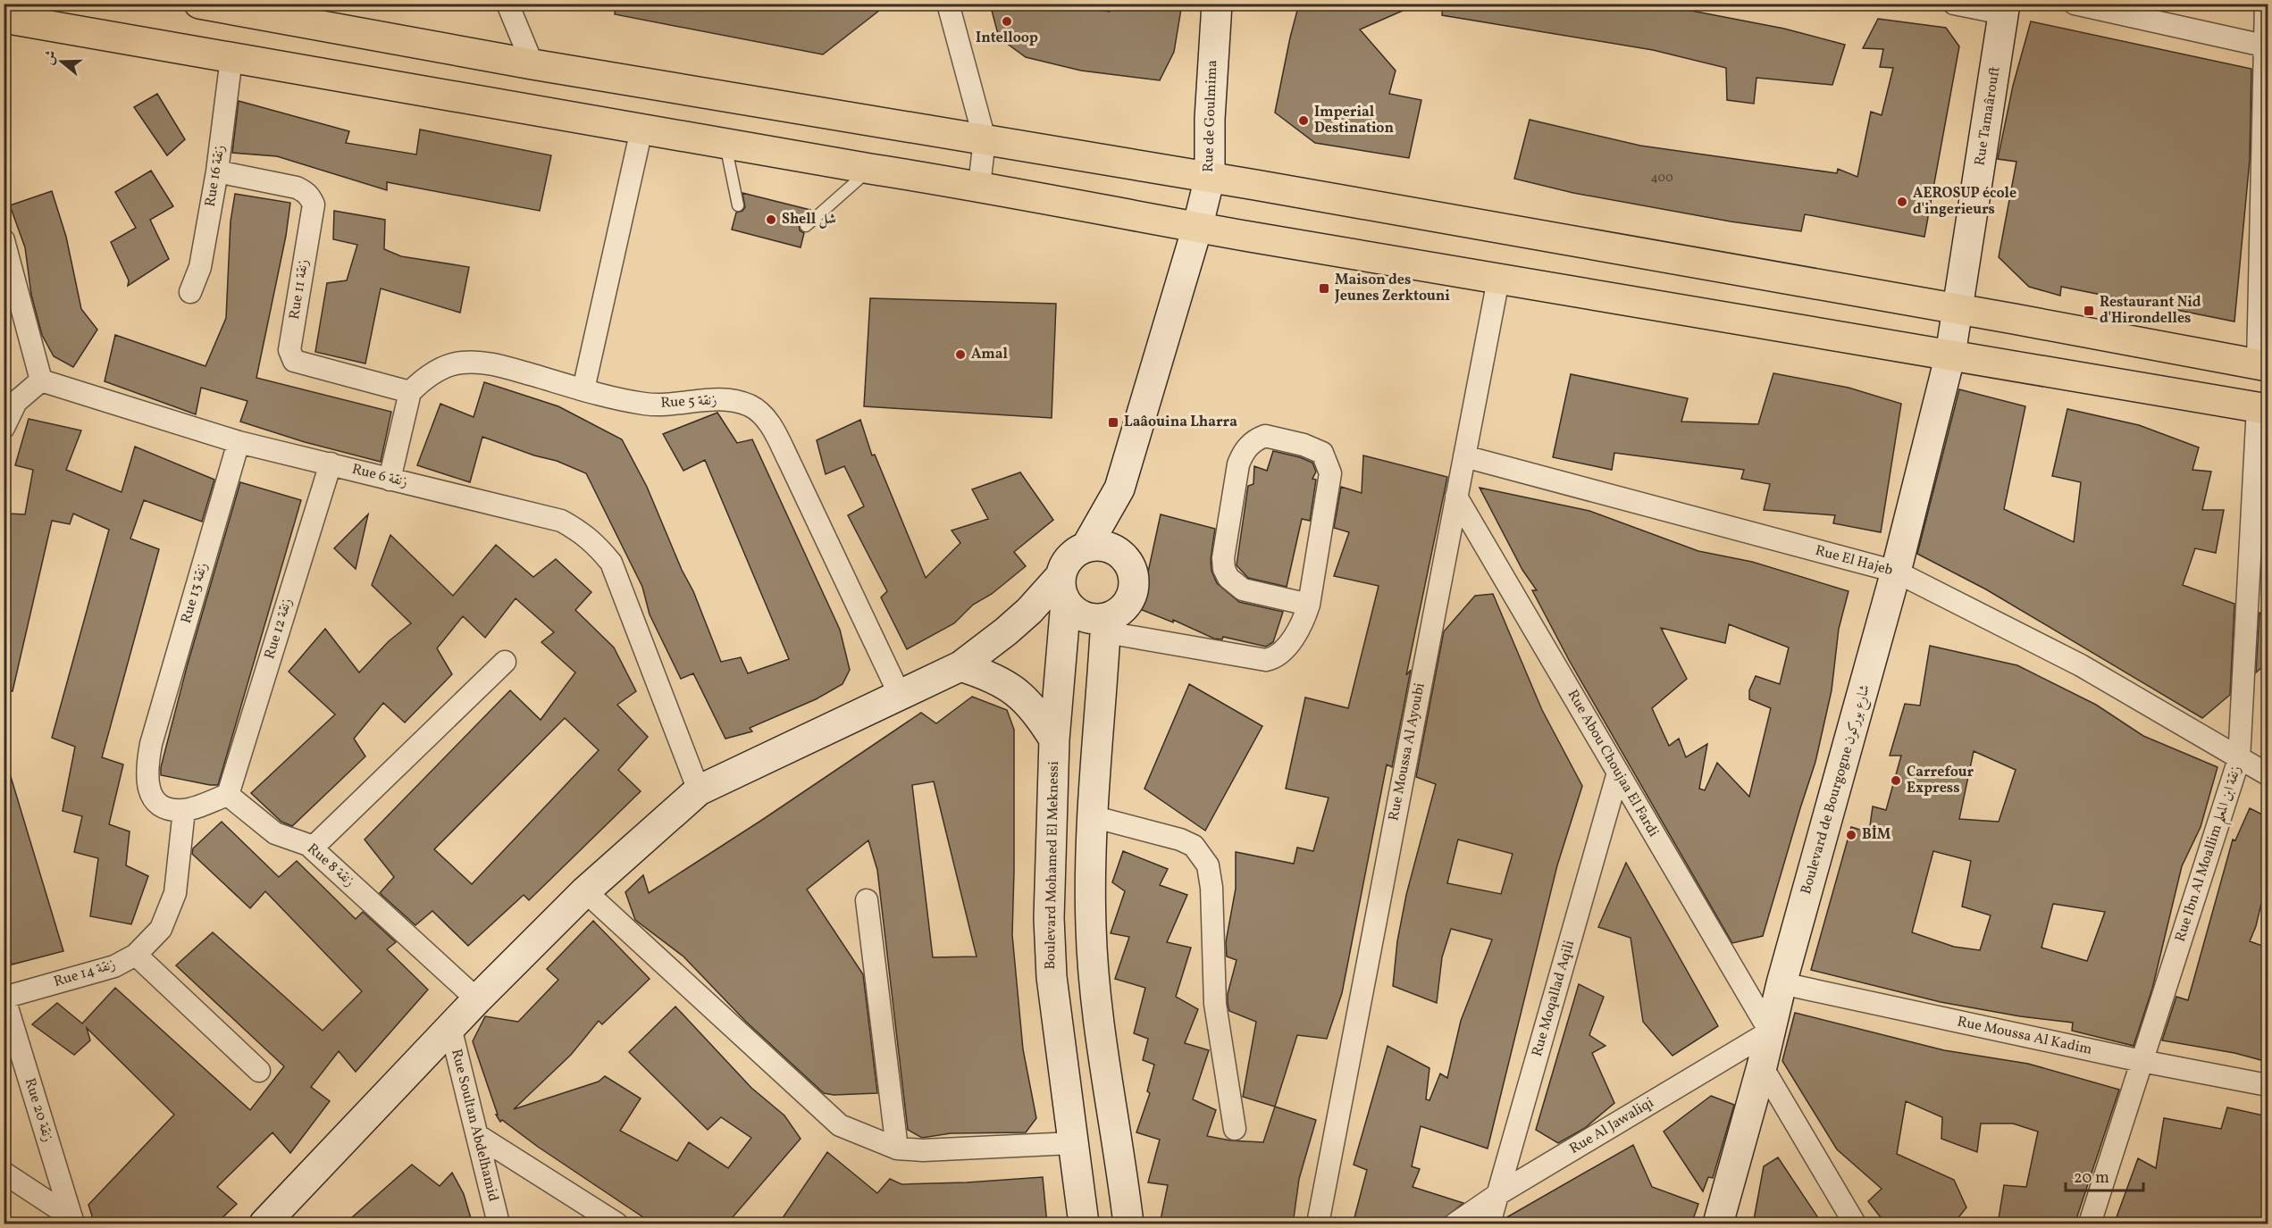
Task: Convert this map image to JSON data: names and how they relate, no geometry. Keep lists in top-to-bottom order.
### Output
{
  "streets": {
    "street": [
      "Rue de Goulmima",
      "Rue Tamaârouft",
      "Rue 16 زنقة",
      "Rue 11 زنقة",
      "Rue 5 زنقة",
      "Rue 6 زنقة",
      "Rue El Hajeb",
      "Rue 13 زنقة",
      "Rue 12 زنقة",
      "Rue Moussa Al Ayoubi",
      "Rue Abou Choujaa El Fardi",
      "Boulevard de Bourgogne شارع بوركون",
      "Rue Ibn Al Moallim زنقة ابن المعلم",
      "Rue 8 زنقة",
      "Boulevard Mohamed El Meknessi",
      "Rue 14 زنقة",
      "Rue Moqallad Aqili",
      "Rue Moussa Al Kadim",
      "Rue 20 زنقة",
      "Rue Soultan Abdelhamid",
      "Rue Al Jawaliqi"
    ]
  },
  "crossings": [
    ["Rue Tamaârouft", "Boulevard de Bourgogne شارع بوركون"],
    ["Rue 16 زنقة", "Rue 11 زنقة"],
    ["Rue 11 زنقة", "Rue 5 زنقة"],
    ["Rue 6 زنقة", "Rue 13 زنقة"],
    ["Rue 6 زنقة", "Rue 12 زنقة"],
    ["Rue El Hajeb", "Rue Moussa Al Ayoubi"],
    ["Rue El Hajeb", "Boulevard de Bourgogne شارع بوركون"],
    ["Rue El Hajeb", "Rue Ibn Al Moallim زنقة ابن المعلم"],
    ["Rue 13 زنقة", "Rue 14 زنقة"],
    ["Rue 12 زنقة", "Rue 8 زنقة"],
    ["Rue Moussa Al Ayoubi", "Rue Abou Choujaa El Fardi"],
    ["Rue Abou Choujaa El Fardi", "Boulevard de Bourgogne شارع بوركون"],
    ["Rue Abou Choujaa El Fardi", "Rue Moqallad Aqili"],
    ["Rue Abou Choujaa El Fardi", "Rue Al Jawaliqi"],
    ["Boulevard de Bourgogne شارع بوركون", "Rue Moussa Al Kadim"],
    ["Boulevard de Bourgogne شارع بوركون", "Rue Al Jawaliqi"],
    ["Rue Ibn Al Moallim زنقة ابن المعلم", "Rue Moussa Al Kadim"],
    ["Rue 14 زنقة", "Rue 20 زنقة"],
    ["Rue Moqallad Aqili", "Rue Al Jawaliqi"]
  ],
  "places": {
    "other": [
      "Intelloop",
      "Imperial Destination",
      "AEROSUP école d'ingerieurs",
      "Shell شل",
      "Amal",
      "Carrefour Express",
      "BİM"
    ],
    "transit": ["Maison des Jeunes Zerktouni", "Restaurant Nid d'Hirondelles", "Laâouina Lharra"]
  },
  "house_numbers": ["400"],
  "scale_bar": "20 m",
  "north": "left"
}
